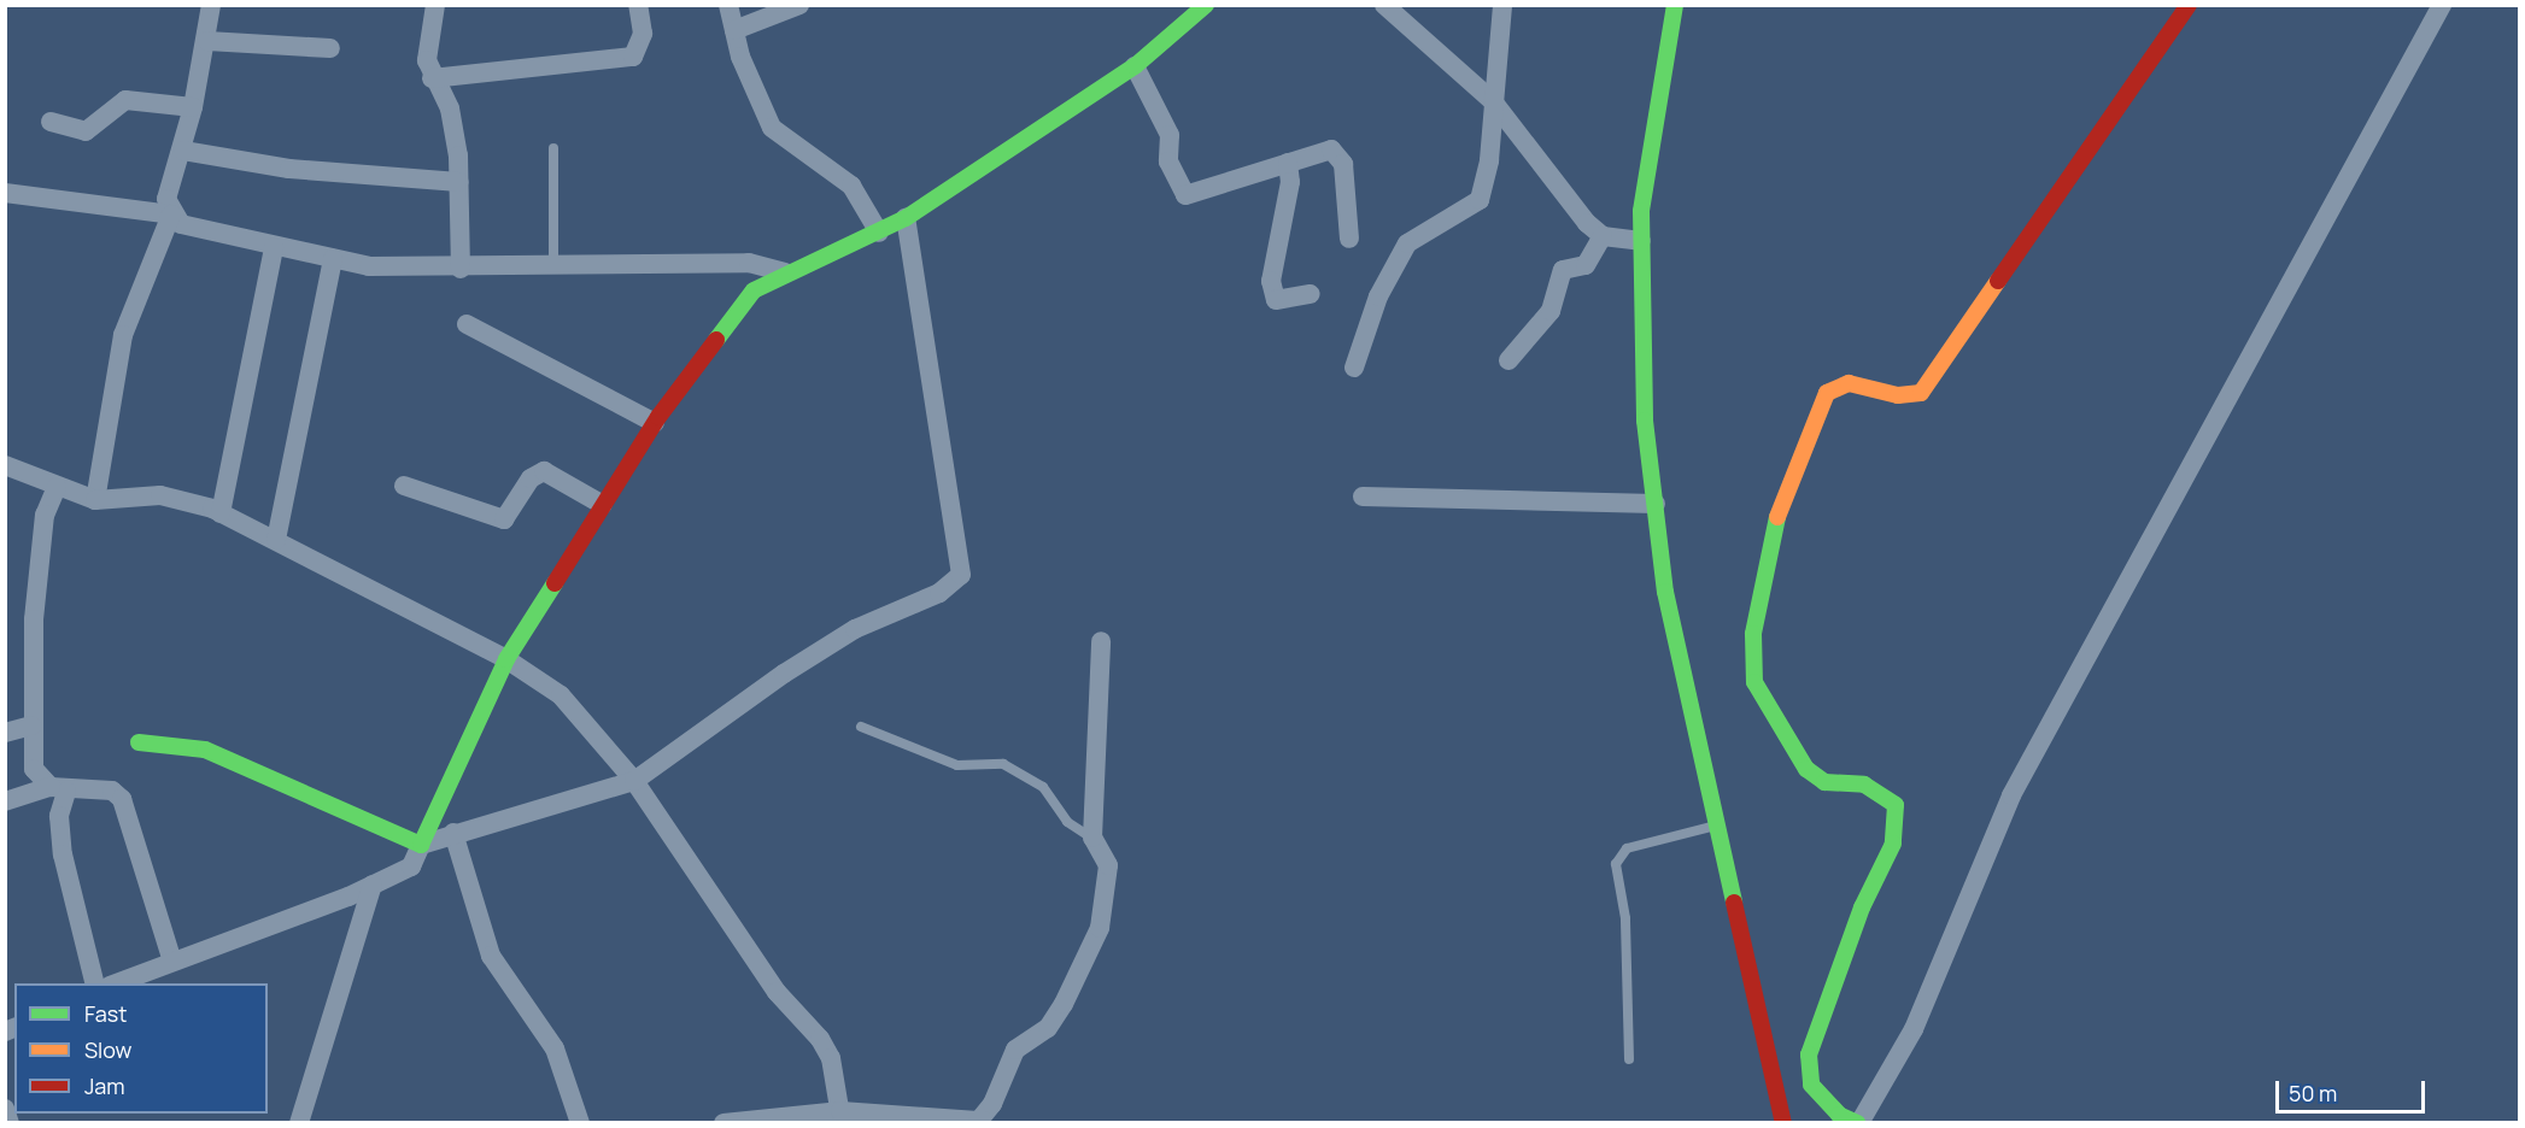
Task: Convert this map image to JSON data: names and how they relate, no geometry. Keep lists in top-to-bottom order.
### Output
{
  "legend": ["Fast", "Slow", "Jam"],
  "scale_bar": "50 m"
}
